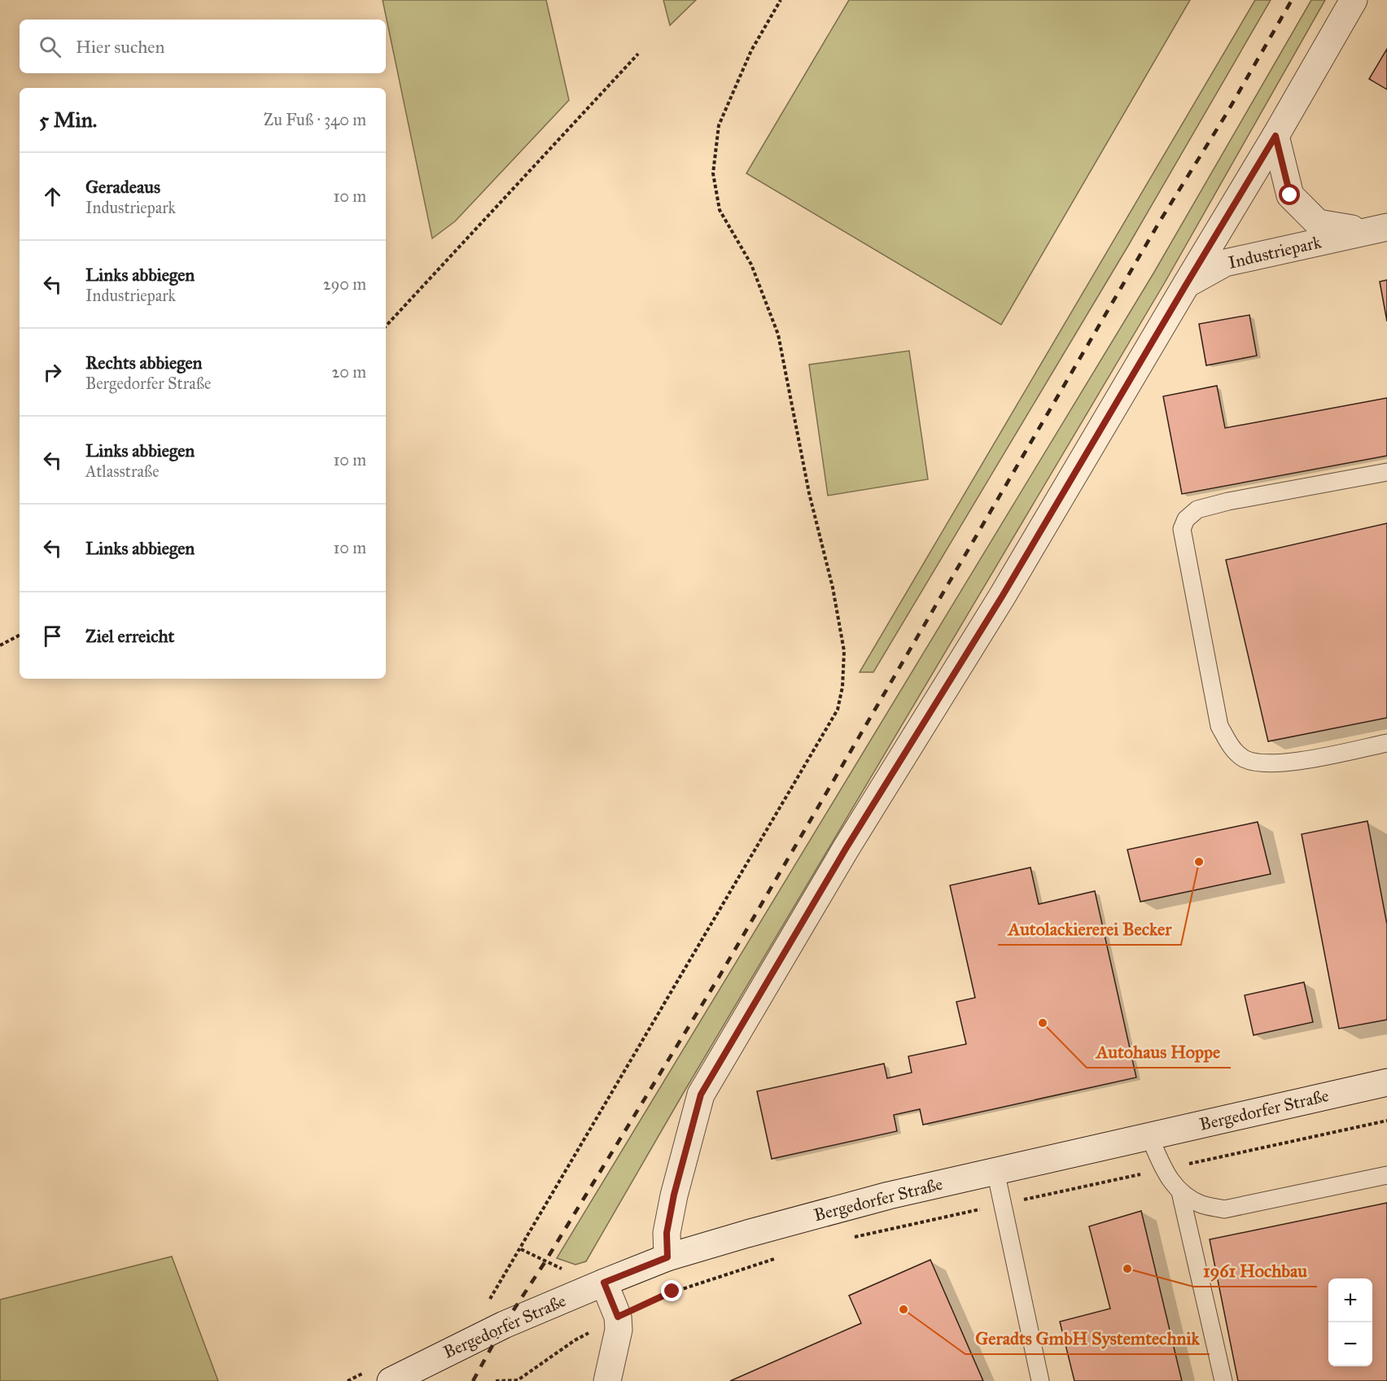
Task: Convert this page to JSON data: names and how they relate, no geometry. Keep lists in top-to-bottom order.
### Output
{
  "streets": {
    "street": ["Industriepark", "Bergedorfer Straße"]
  },
  "crossings": [
    ["Industriepark", "Bergedorfer Straße"]
  ],
  "places": [
    "Autolackiererei Becker",
    "Autohaus Hoppe",
    "1961 Hochbau",
    "Geradts GmbH Systemtechnik"
  ],
  "page": {
    "search": "Hier suchen",
    "heading": ["5 Min.", "Zu Fuß · 340 m"],
    "list": [
      ["Geradeaus", "Industriepark", "10 m"],
      ["Links abbiegen", "Industriepark", "290 m"],
      ["Rechts abbiegen", "Bergedorfer Straße", "20 m"],
      ["Links abbiegen", "Atlasstraße", "10 m"],
      ["Links abbiegen", "10 m"],
      "Ziel erreicht"
    ],
    "map_buttons": ["+", "−"]
  }
}
